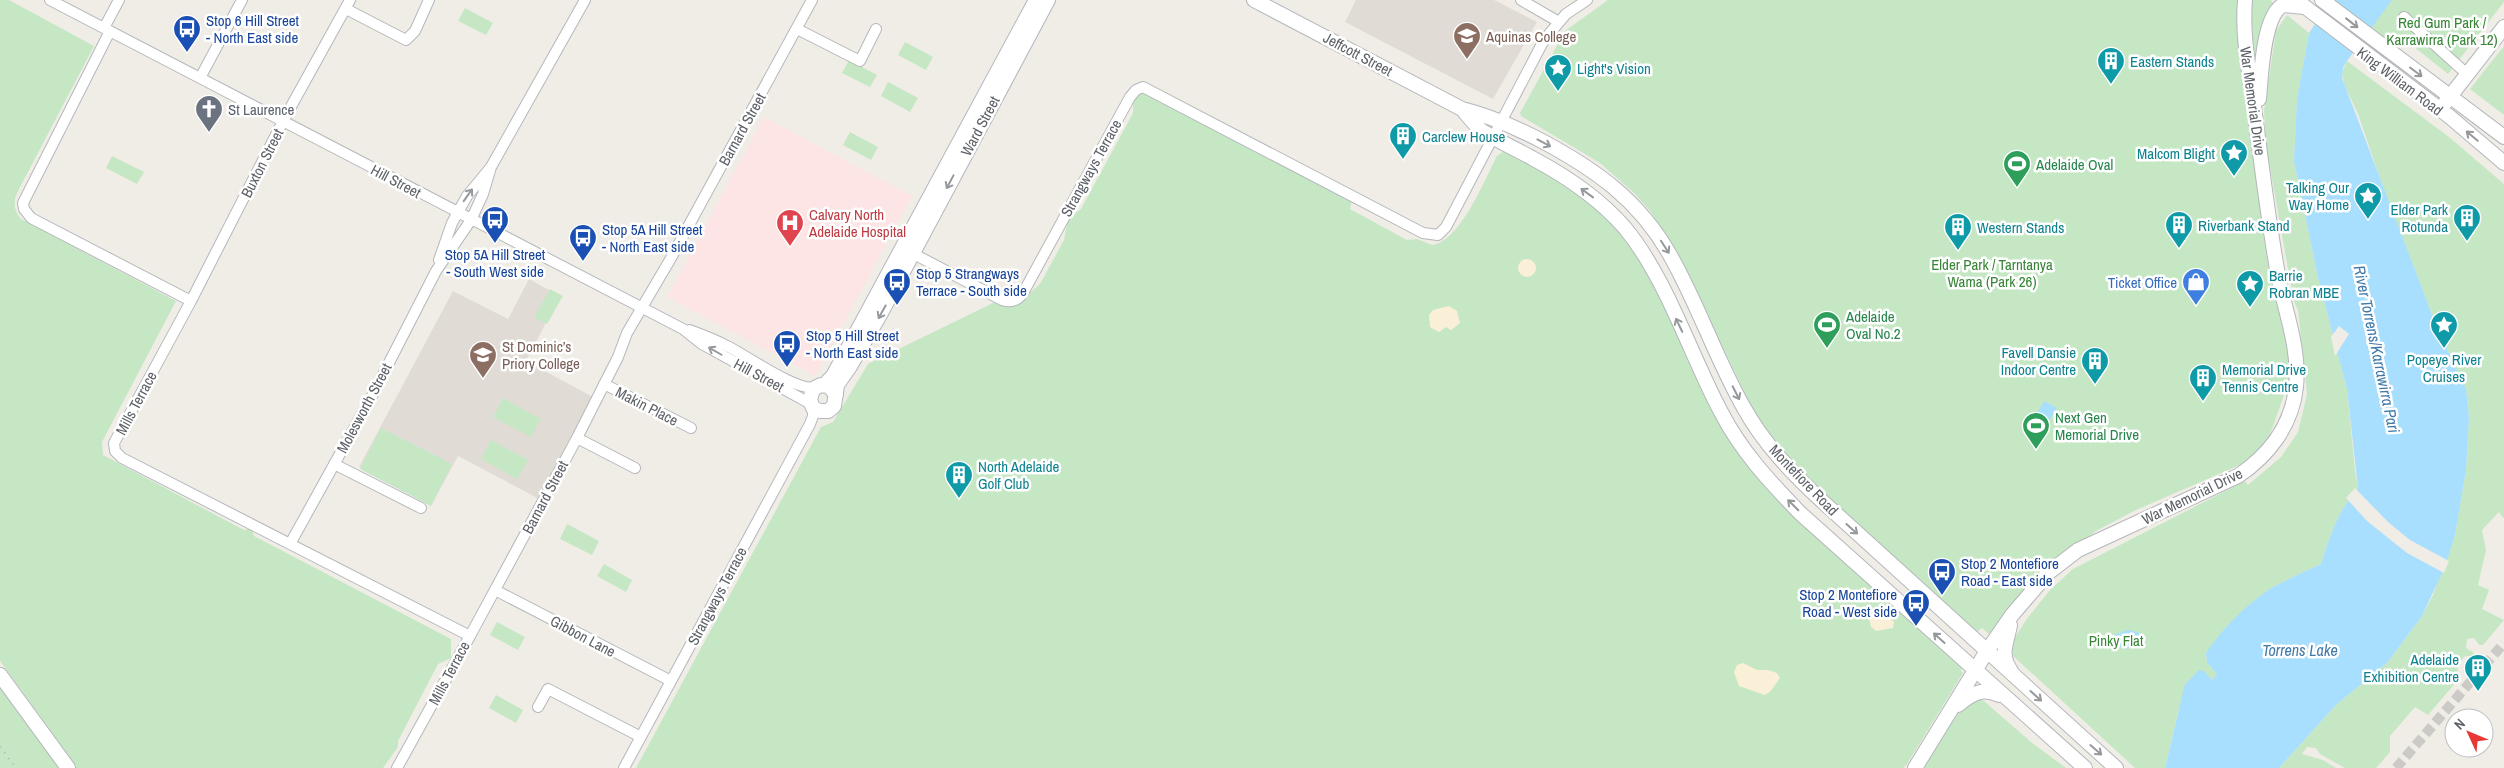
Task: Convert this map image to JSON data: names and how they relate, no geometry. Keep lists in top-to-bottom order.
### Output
{
  "streets": {
    "main road": [
      "Jeffcott Street",
      "King William Road",
      "War Memorial Drive",
      "Ward Street",
      "Montefiore Road"
    ],
    "street": [
      "Barnard Street",
      "Buxton Street",
      "Strangways Terrace",
      "Hill Street",
      "Mills Terrace",
      "Makin Place",
      "Molesworth Street",
      "Gibbon Lane"
    ]
  },
  "crossings": [
    ["Jeffcott Street", "Strangways Terrace"],
    ["Jeffcott Street", "Montefiore Road"],
    ["War Memorial Drive", "Montefiore Road"],
    ["Ward Street", "Strangways Terrace"],
    ["Barnard Street", "Hill Street"],
    ["Barnard Street", "Mills Terrace"],
    ["Barnard Street", "Makin Place"],
    ["Barnard Street", "Gibbon Lane"],
    ["Buxton Street", "Hill Street"],
    ["Buxton Street", "Mills Terrace"],
    ["Strangways Terrace", "Hill Street"],
    ["Strangways Terrace", "Montefiore Road"],
    ["Strangways Terrace", "Gibbon Lane"],
    ["Hill Street", "Molesworth Street"],
    ["Mills Terrace", "Molesworth Street"]
  ],
  "water": ["River Torrens/Karrawirra Pari", "Torrens Lake"],
  "parks": ["Red Gum Park / Karrawirra (Park 12)", "Elder Park / Tarntanya Wama (Park 26)", "Pinky Flat"],
  "places": {
    "bus stop": [
      "Stop 6 Hill Street - North East side",
      "Stop 5A Hill Street - South West side",
      "Stop 5A Hill Street - North East side",
      "Stop 5 Strangways Terrace - South side",
      "Stop 5 Hill Street - North East side",
      "Stop 2 Montefiore Road - East side",
      "Stop 2 Montefiore Road - West side"
    ],
    "school or university": ["Aquinas College", "St Dominic’s Priory College"],
    "building": [
      "Eastern Stands",
      "Carclew House",
      "Elder Park Rotunda",
      "Riverbank Stand",
      "Western Stands",
      "Favell Dansie Indoor Centre",
      "Memorial Drive Tennis Centre",
      "North Adelaide Golf Club",
      "Adelaide Exhibition Centre"
    ],
    "place": [
      "Light's Vision",
      "Malcom Blight",
      "Talking Our Way Home",
      "Barrie Robran MBE",
      "Popeye River Cruises"
    ],
    "church": ["St Laurence"],
    "sports": ["Adelaide Oval", "Adelaide Oval No.2", "Next Gen Memorial Drive"],
    "hospital": ["Calvary North Adelaide Hospital"],
    "shop": ["Ticket Office"]
  },
  "north": "top left"
}
